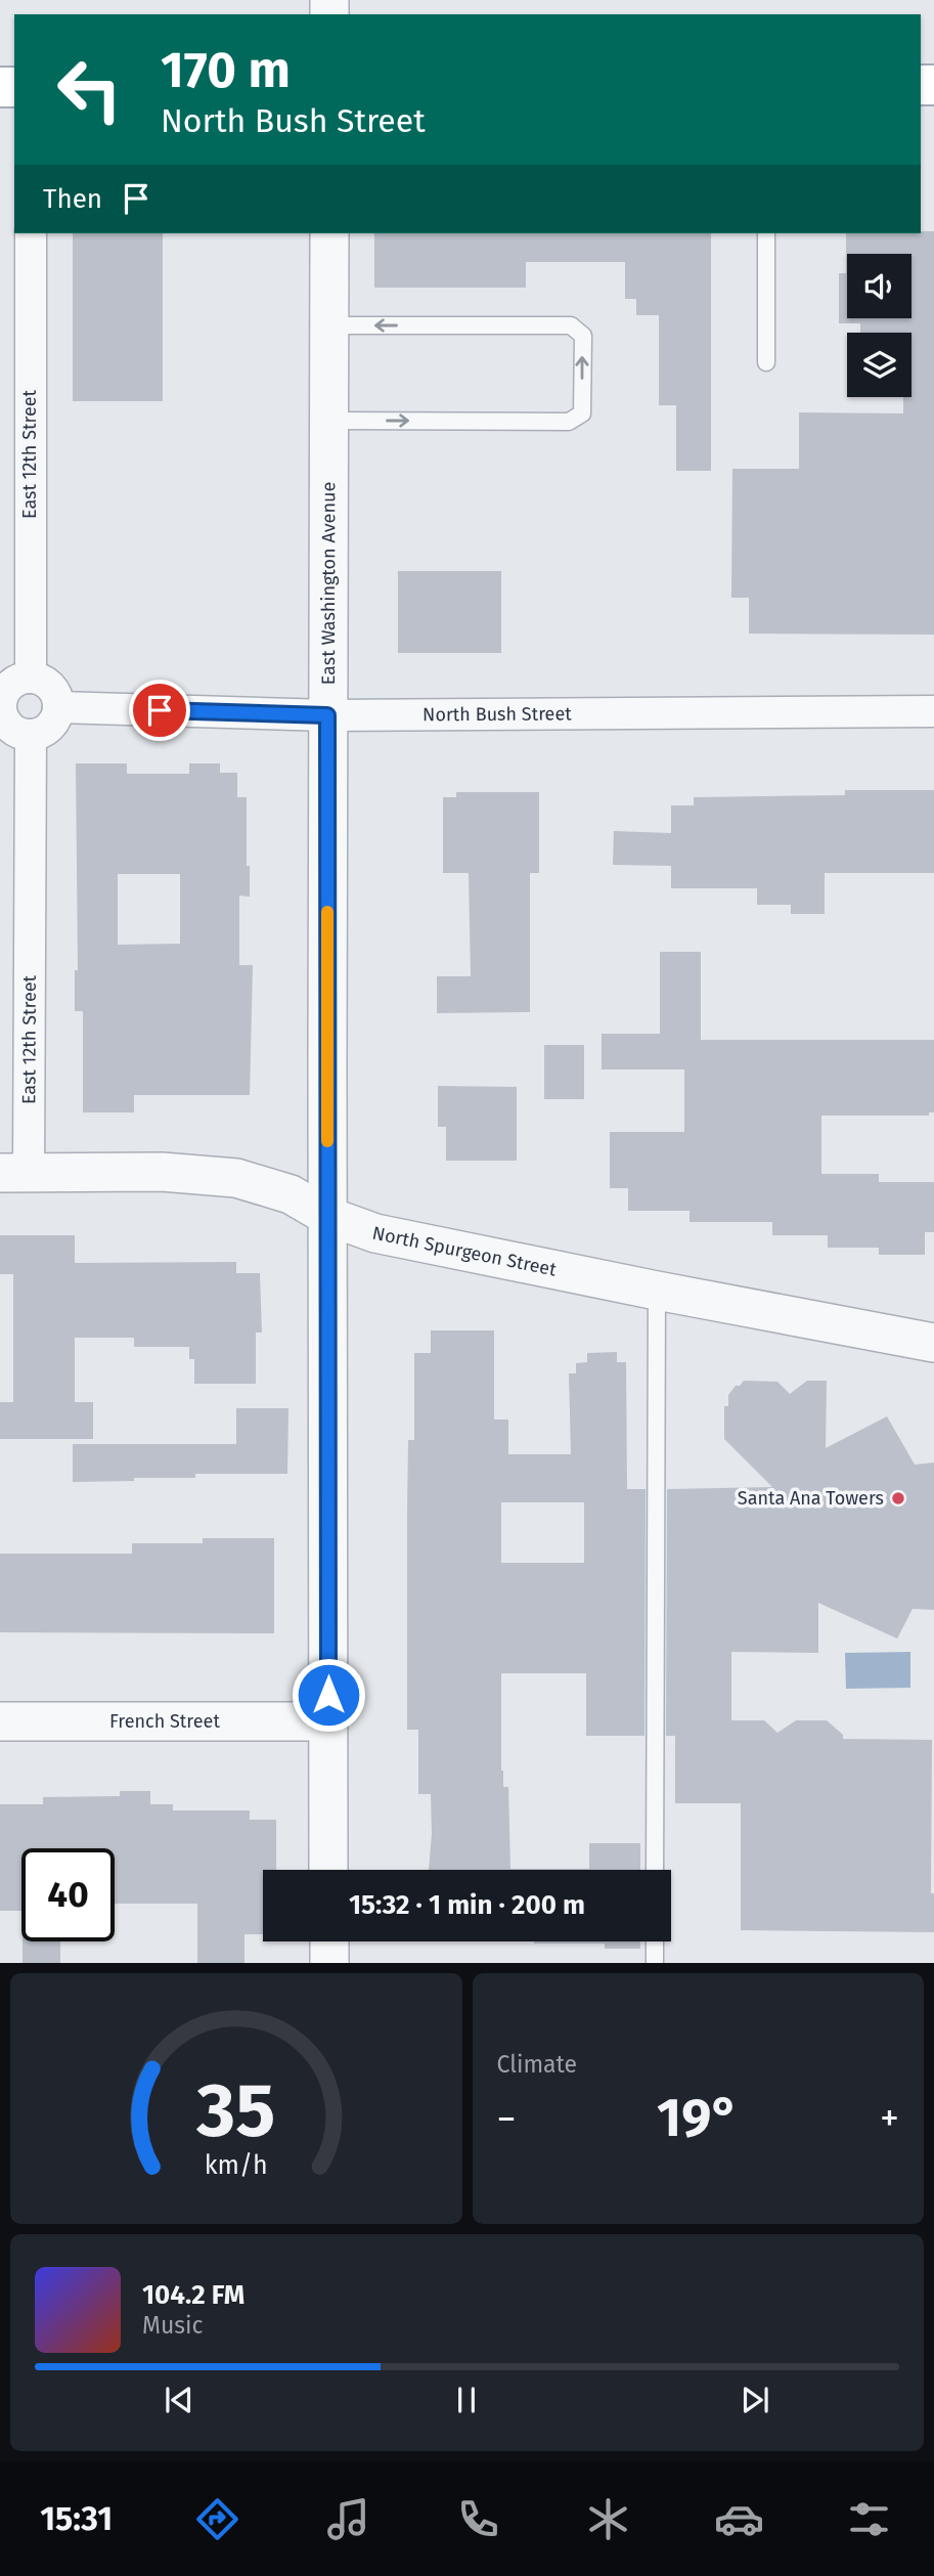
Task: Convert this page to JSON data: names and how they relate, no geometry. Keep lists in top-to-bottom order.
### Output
{
  "streets": {
    "street": [
      "East 12th Street",
      "East Washington Avenue",
      "North Bush Street",
      "North Spurgeon Street",
      "French Street"
    ]
  },
  "crossings": [
    ["East 12th Street", "North Bush Street"],
    ["East 12th Street", "North Spurgeon Street"],
    ["East Washington Avenue", "North Bush Street"],
    ["East Washington Avenue", "North Spurgeon Street"],
    ["East Washington Avenue", "French Street"]
  ],
  "places": ["Santa Ana Towers"],
  "page": {
    "turn": ["170 m", "North Bush Street"],
    "then": "Then",
    "limit": "40",
    "trip": "15:32 · 1 min · 200 m",
    "tile": "Climate",
    "heat": ["−", "19°", "+"],
    "song": ["104.2 FM", "Music"],
    "tabs": "15:31",
    "gauge": ["35", "km/h"]
  }
}
